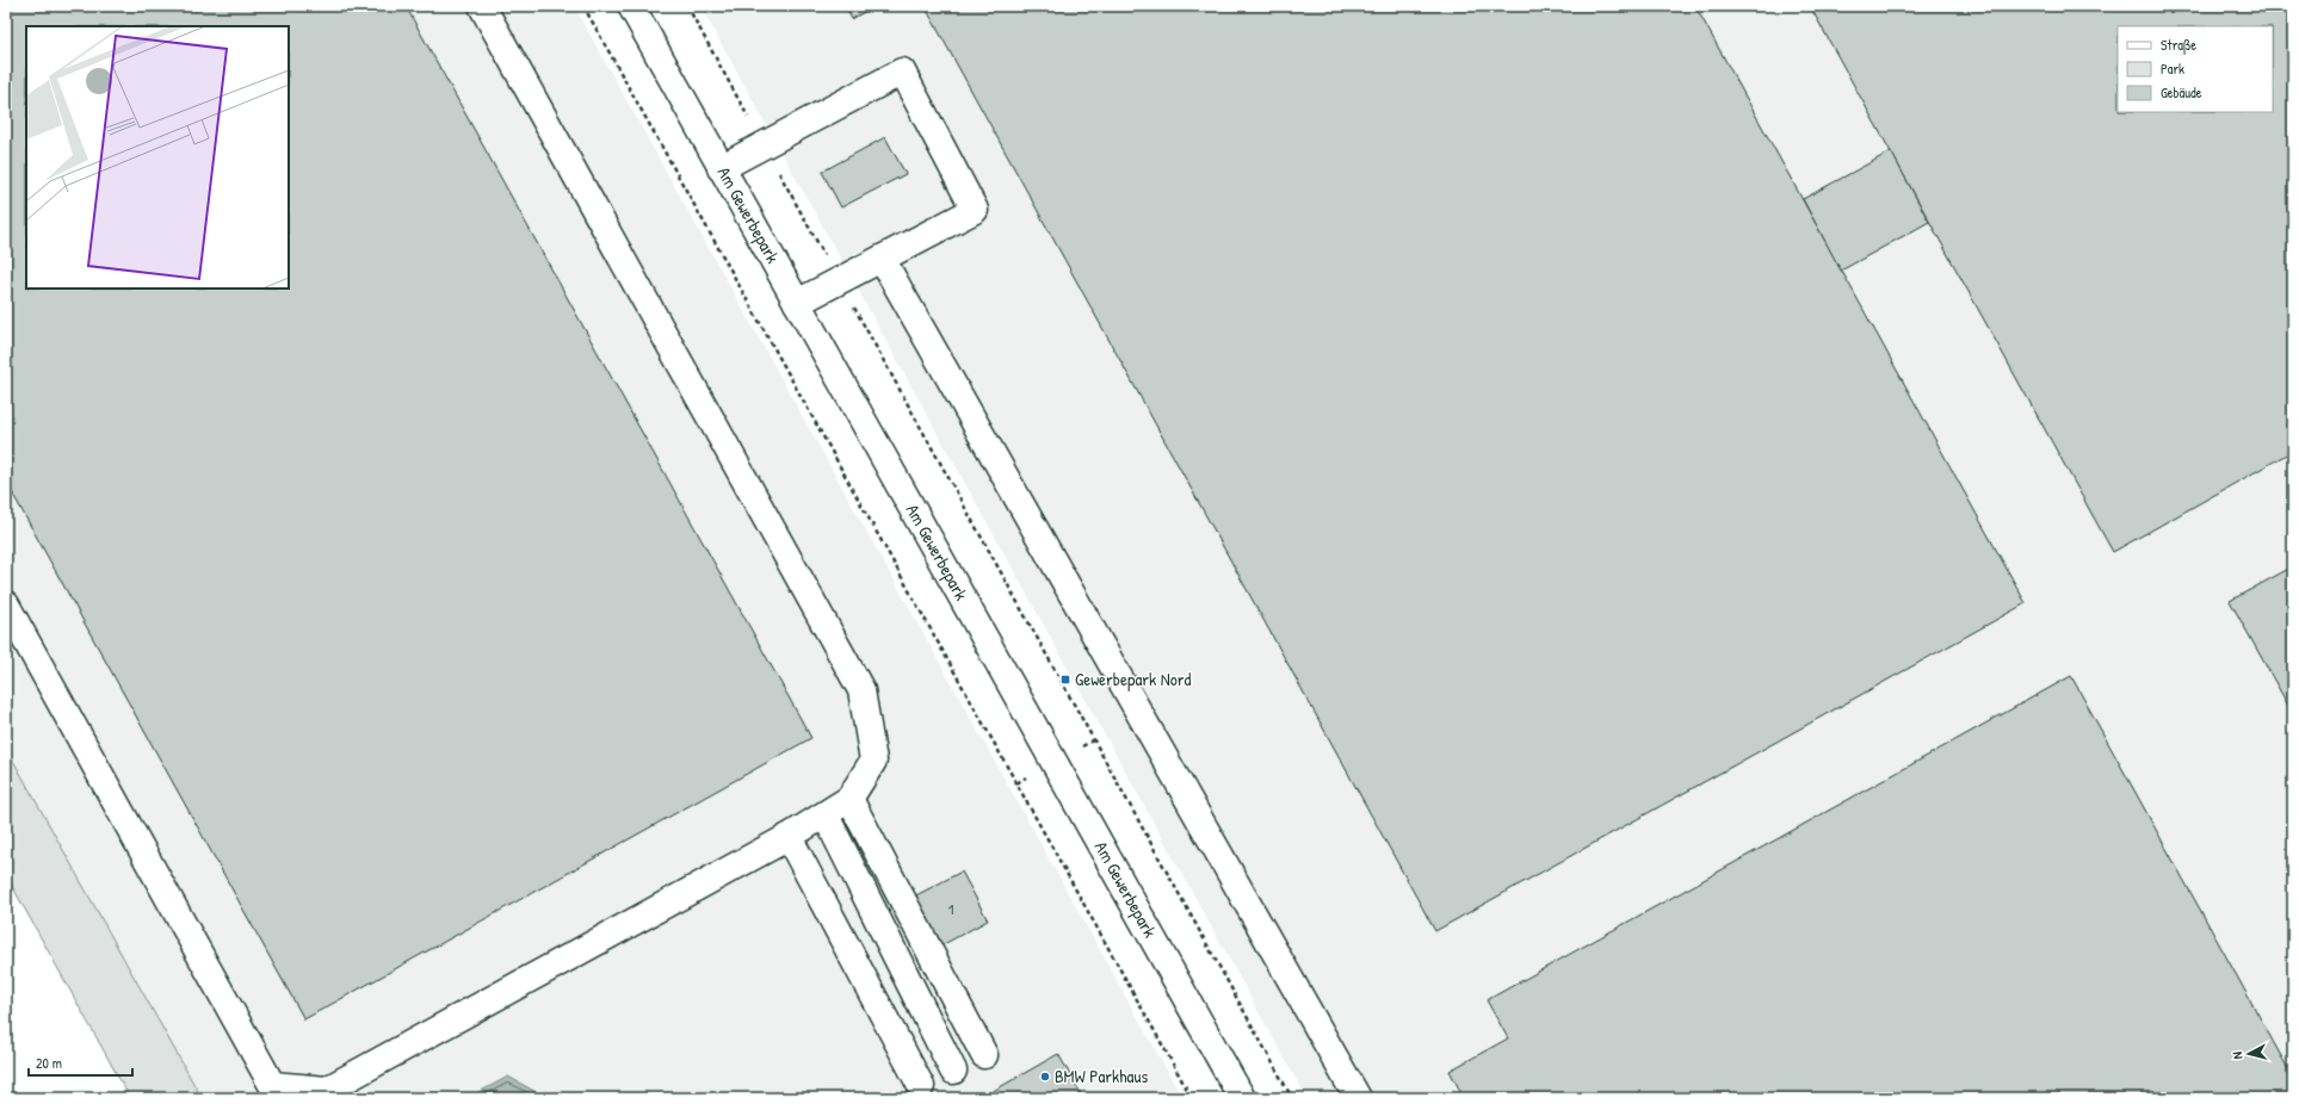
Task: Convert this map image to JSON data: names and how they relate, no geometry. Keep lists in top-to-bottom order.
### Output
{
  "streets": {
    "street": ["Am Gewerbepark"]
  },
  "places": {
    "transit": ["Gewerbepark Nord"],
    "other": ["BMW Parkhaus"]
  },
  "house_numbers": ["1"],
  "legend": ["Straße", "Park", "Gebäude"],
  "scale_bar": "20 m",
  "north": "left"
}
